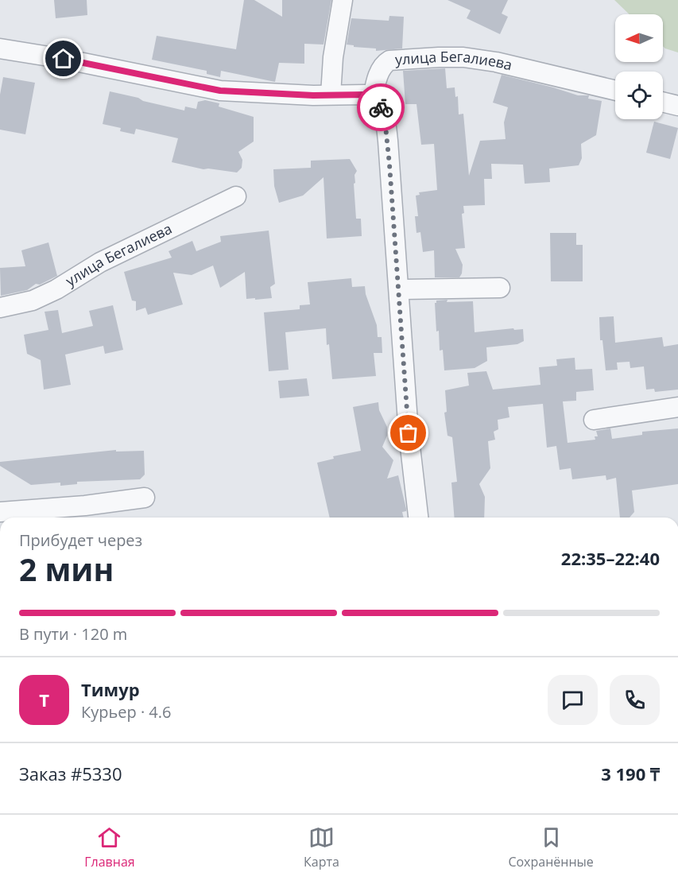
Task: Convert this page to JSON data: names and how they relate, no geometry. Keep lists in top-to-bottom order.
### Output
{
  "streets": {
    "street": ["улица Бегалиева"]
  },
  "north": "left",
  "page": {
    "heading": ["2 мин", "Прибудет через", "22:35–22:40"],
    "panel": [
      "Тимур",
      "Курьер · 4.6",
      "Заказ #5330",
      "3 190 ₸"
    ],
    "bar": "В пути · 120 m",
    "round": "Т",
    "tabs": ["Главная", "Карта", "Сохранённые"]
  }
}
